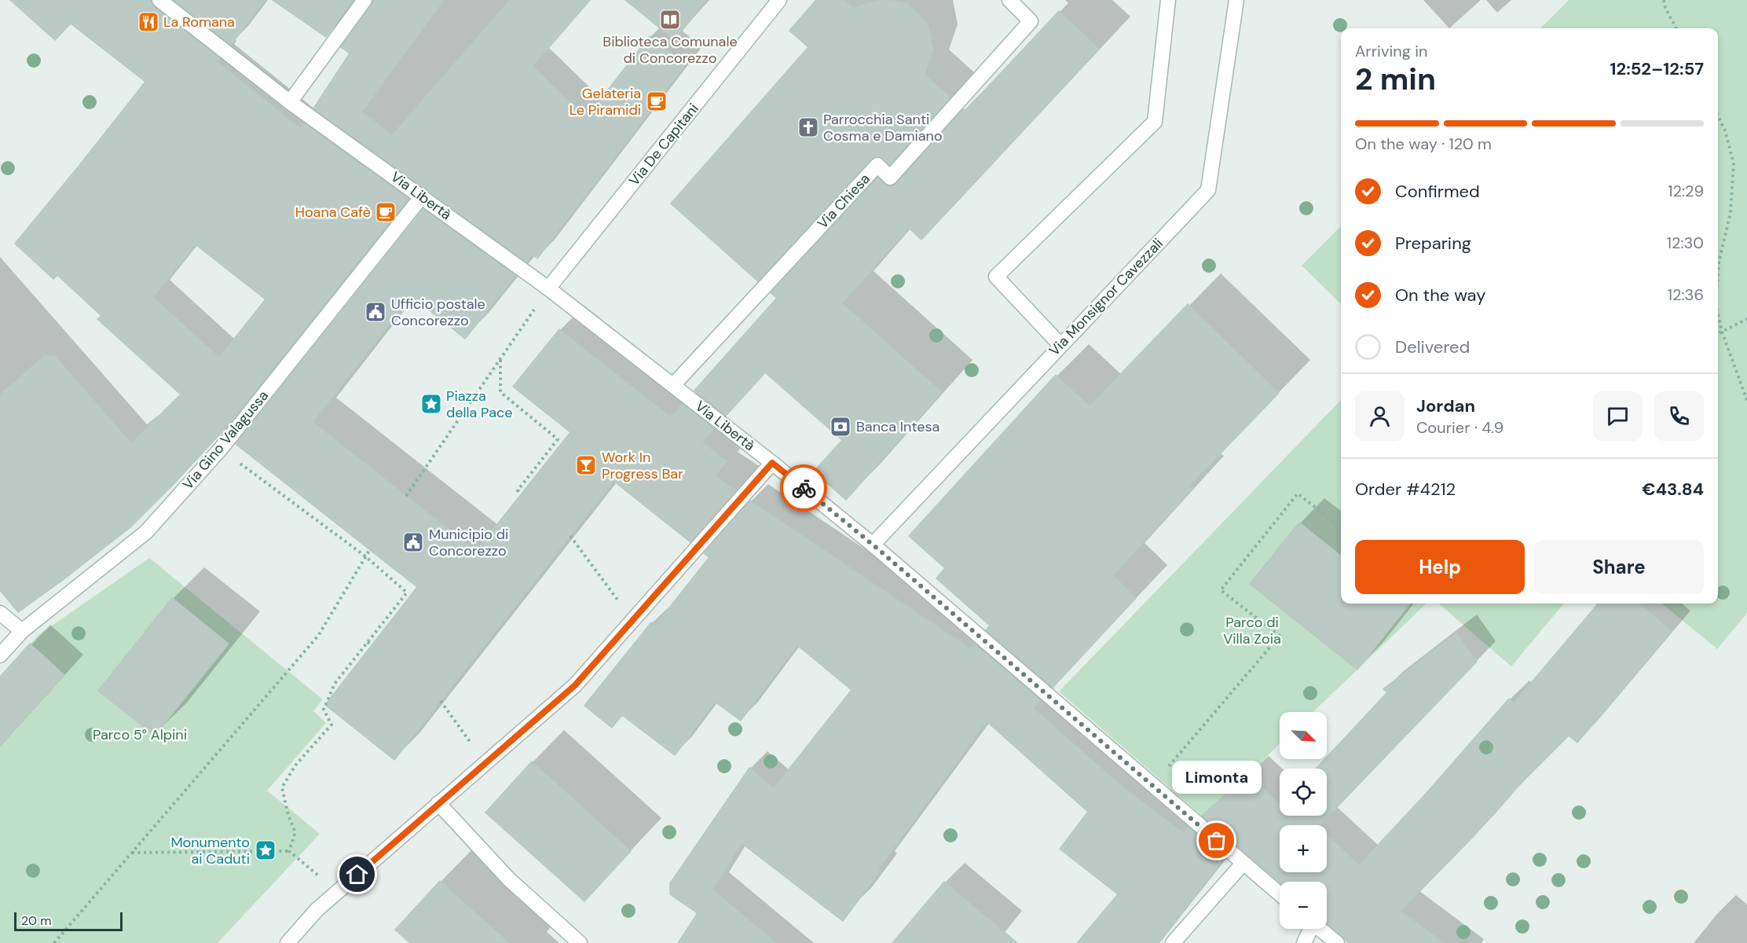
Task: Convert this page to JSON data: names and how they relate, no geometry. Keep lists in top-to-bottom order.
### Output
{
  "streets": {
    "street": [
      "Via De Capitani",
      "Via Libertà",
      "Via Chiesa",
      "Via Monsignor Cavezzali",
      "Via Gino Valagussa"
    ]
  },
  "crossings": [
    ["Via De Capitani", "Via Libertà"],
    ["Via Libertà", "Via Chiesa"],
    ["Via Libertà", "Via Monsignor Cavezzali"],
    ["Via Libertà", "Via Gino Valagussa"]
  ],
  "parks": ["Parco di Villa Zoia", "Parco 5° Alpini"],
  "places": {
    "library": ["Biblioteca Comunale di Concorezzo"],
    "restaurant": ["La Romana"],
    "cafe": ["Gelateria Le Piramidi", "Hoana Cafè"],
    "church": ["Parrocchia Santi Cosma e Damiano"],
    "public building": ["Ufficio postale Concorezzo", "Municipio di Concorezzo"],
    "place": ["Piazza della Pace", "Monumento ai Caduti"],
    "bank": ["Banca Intesa"],
    "bar": ["Work In Progress Bar"],
    "other": ["Limonta"]
  },
  "scale_bar": "20 m",
  "north": "bottom right",
  "page": {
    "heading": ["2 min", "Arriving in", "12:52–12:57"],
    "panel": [
      "Jordan",
      "Courier · 4.9",
      "Order #4212",
      "€43.84"
    ],
    "bar": "On the way · 120 m",
    "list": [
      ["Confirmed", "12:29"],
      ["Preparing", "12:30"],
      ["On the way", "12:36"],
      "Delivered"
    ],
    "buttons": ["Help", "Share"],
    "map_buttons": ["+", "−"],
    "bubble": "Limonta",
    "scale": "20 m"
  }
}
